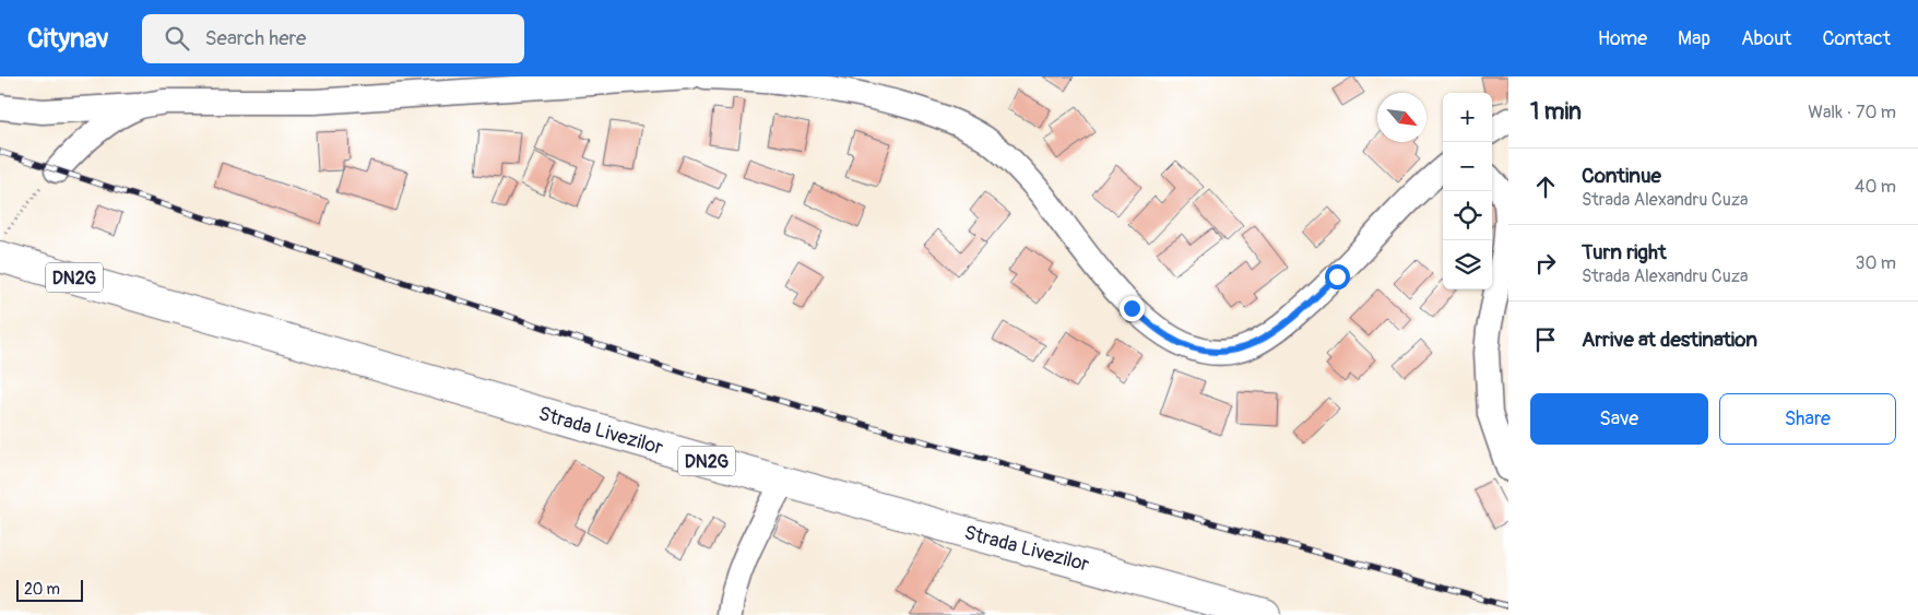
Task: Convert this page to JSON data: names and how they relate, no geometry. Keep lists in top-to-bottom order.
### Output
{
  "streets": {
    "main road": ["DN2G", "Strada Livezilor"]
  },
  "scale_bar": "20 m",
  "north": "bottom right",
  "page": {
    "header": "Citynav",
    "search": "Search here",
    "nav": [
      "Home",
      "Map",
      "About",
      "Contact"
    ],
    "heading": ["1 min", "Walk · 70 m"],
    "map_buttons": ["+", "−"],
    "list": [
      ["Continue", "Strada Alexandru Cuza", "40 m"],
      ["Turn right", "Strada Alexandru Cuza", "30 m"],
      "Arrive at destination"
    ],
    "buttons": ["Save", "Share"],
    "scale": "20 m"
  }
}
